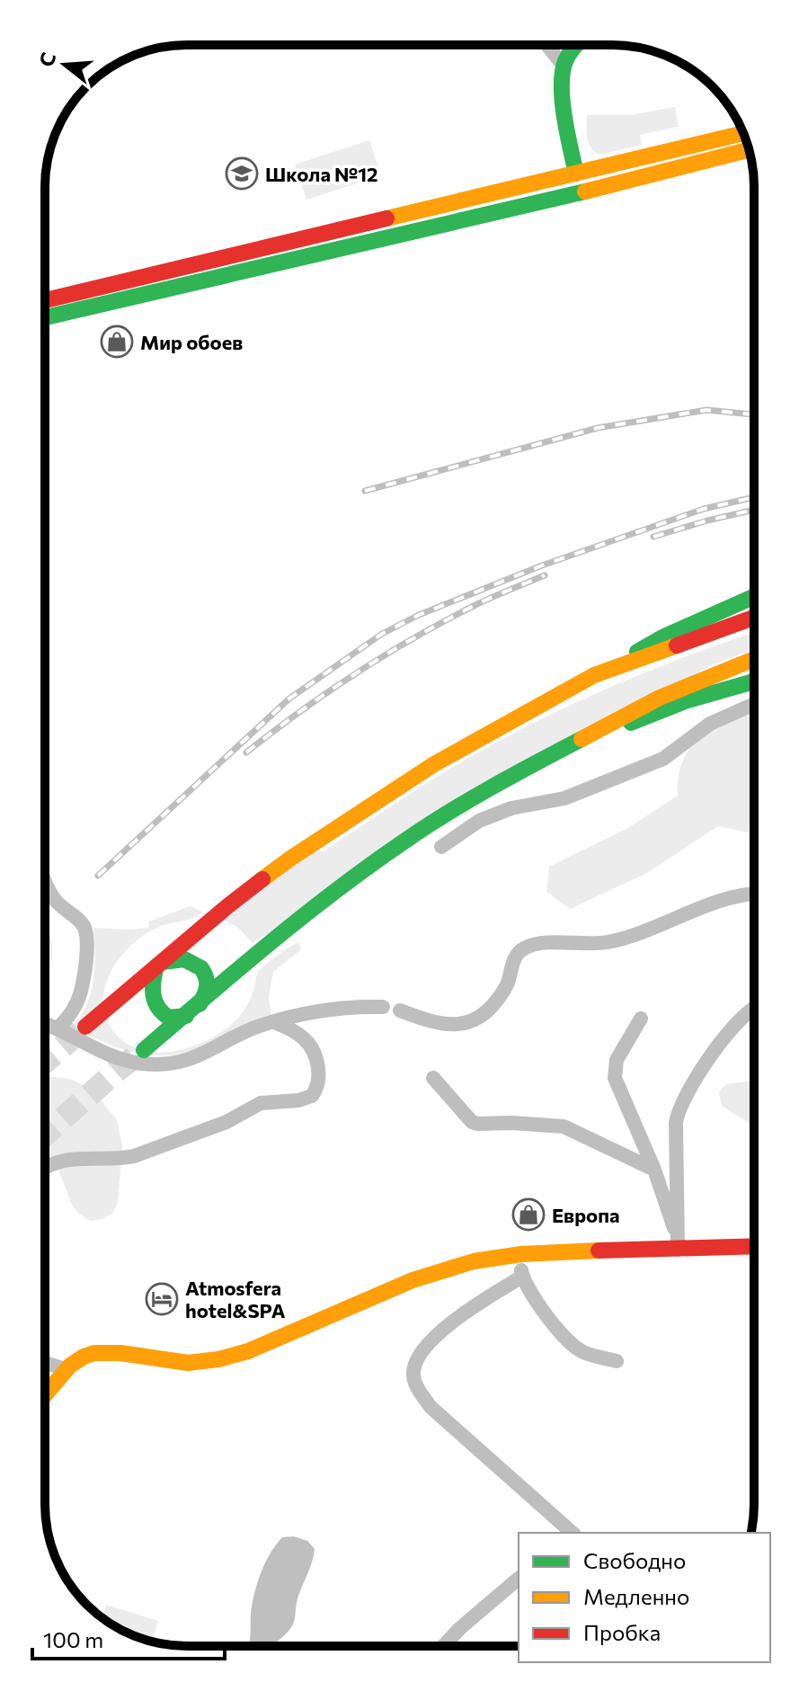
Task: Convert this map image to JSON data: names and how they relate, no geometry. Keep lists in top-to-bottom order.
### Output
{
  "places": {
    "school or university": ["Школа №12"],
    "shop": ["Мир обоев", "Европа"],
    "hotel": ["Atmosfera hotel&SPA"]
  },
  "legend": ["Свободно", "Медленно", "Пробка"],
  "scale_bar": "100 m",
  "north": "left"
}
